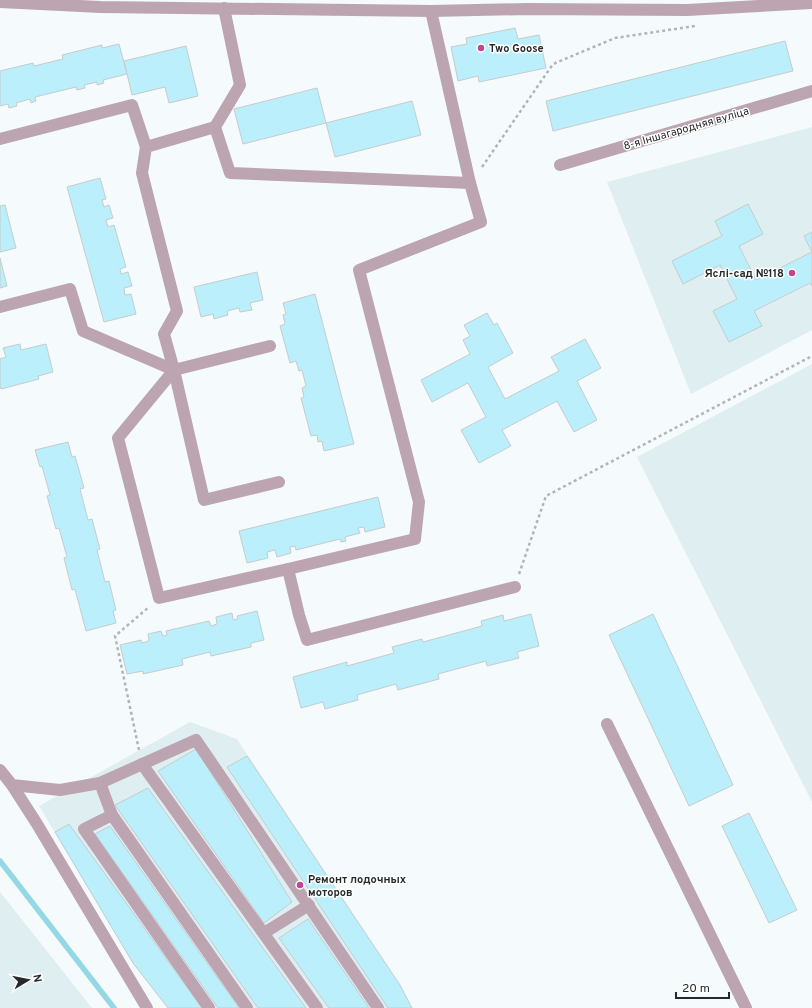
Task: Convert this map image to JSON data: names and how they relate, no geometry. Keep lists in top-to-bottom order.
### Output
{
  "streets": {
    "lane": ["8-я Іншагародняя вуліца"]
  },
  "places": ["Two Goose", "Яслі-сад №118", "Ремонт лодочных моторов"],
  "scale_bar": "20 m",
  "north": "right"
}
